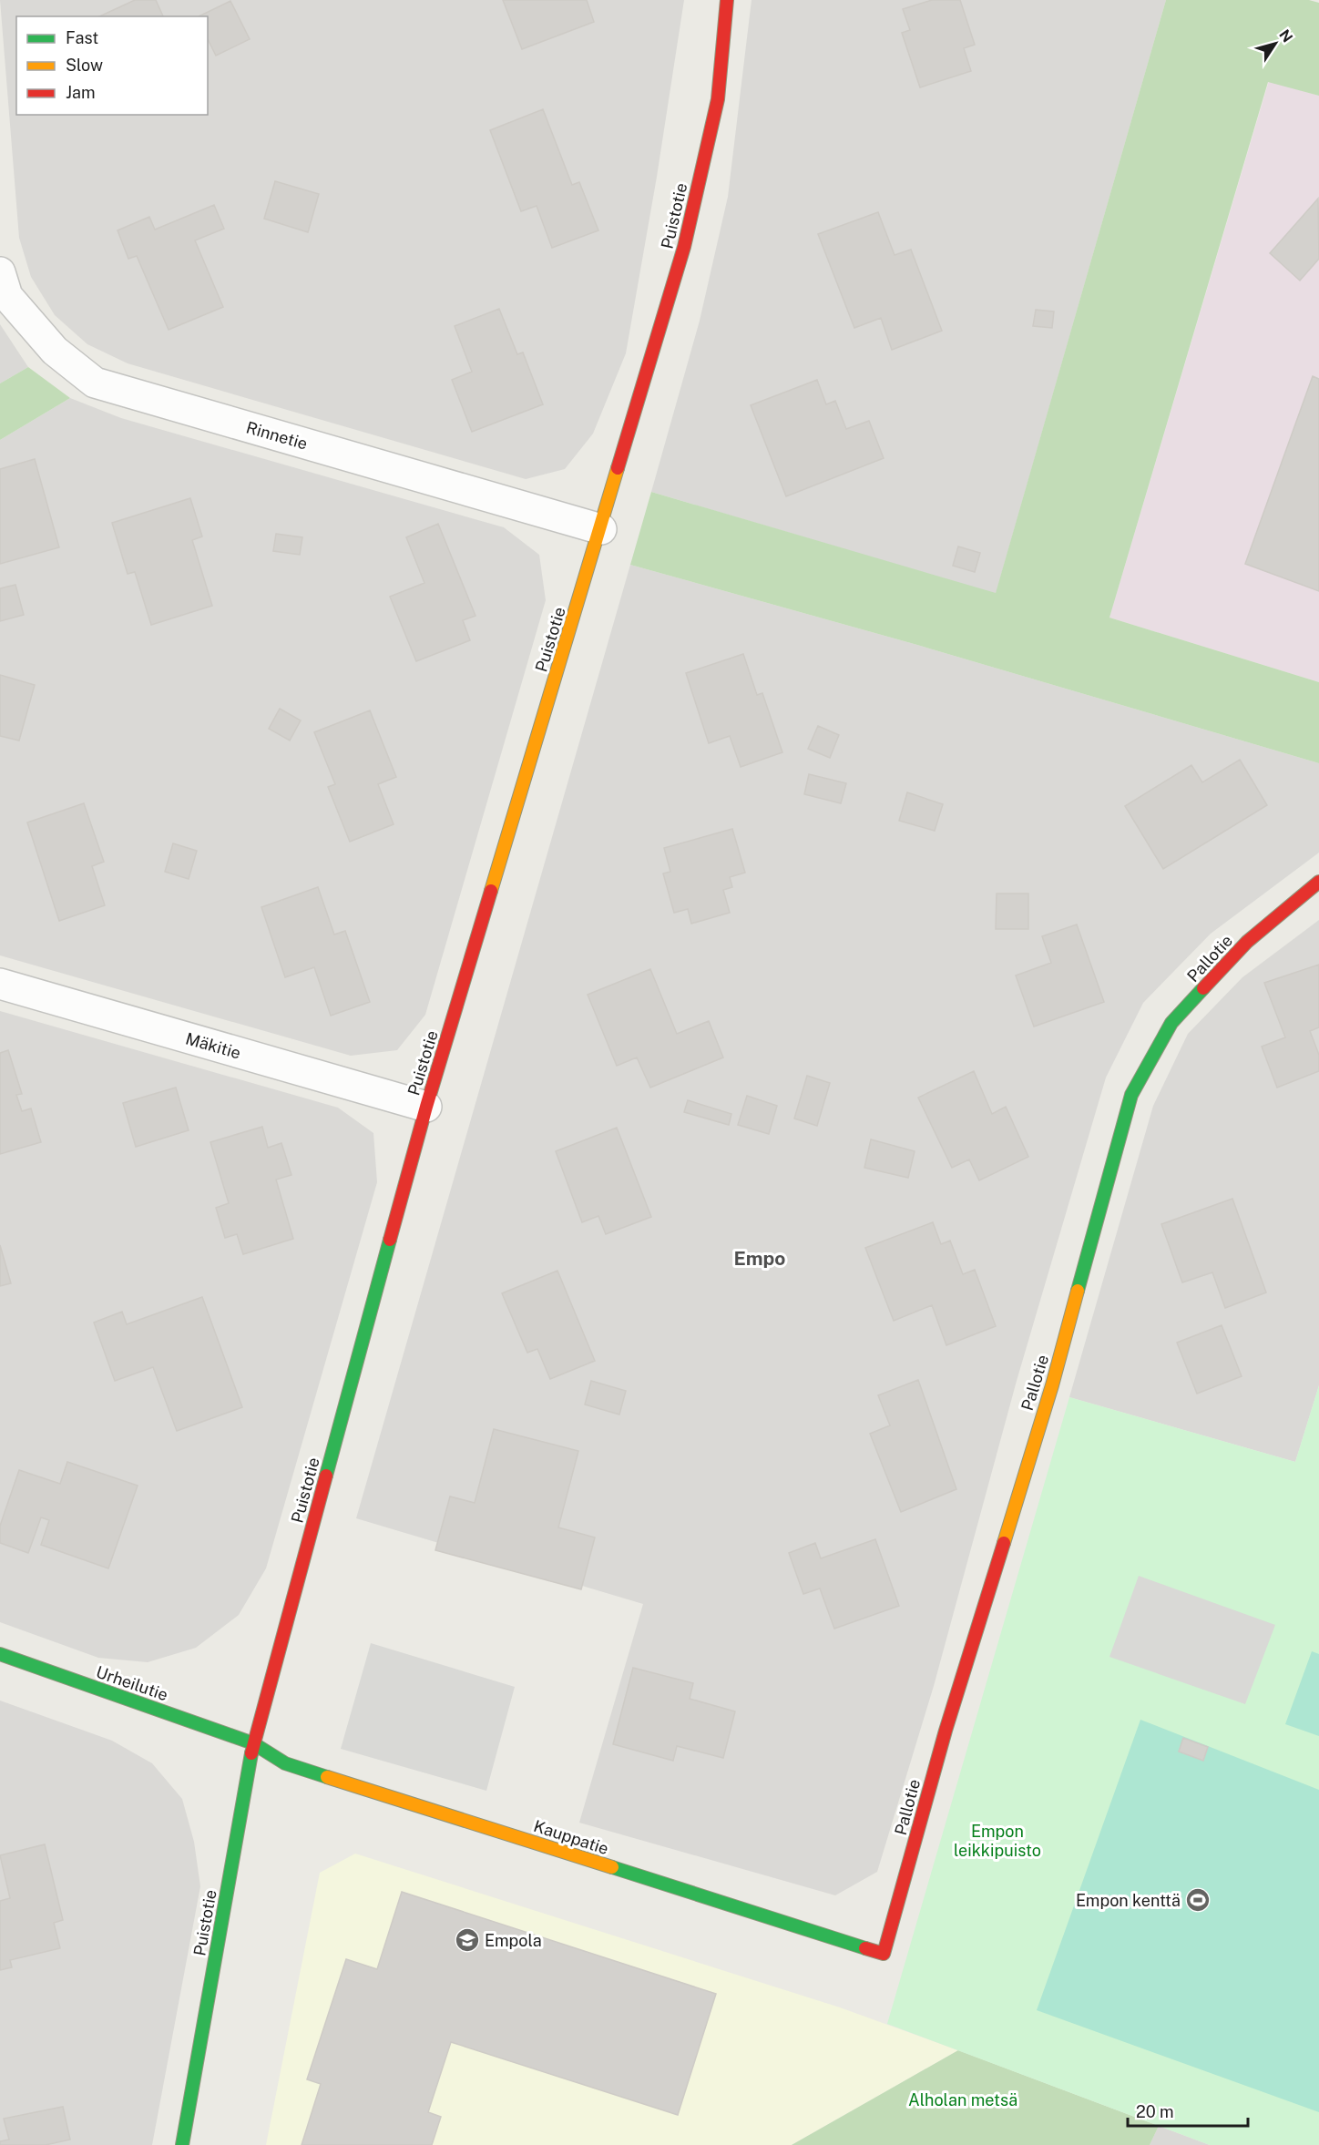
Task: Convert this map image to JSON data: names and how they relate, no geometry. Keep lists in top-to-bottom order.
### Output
{
  "streets": {
    "street": [
      "Puistotie",
      "Rinnetie",
      "Pallotie",
      "Mäkitie",
      "Urheilutie",
      "Kauppatie"
    ]
  },
  "crossings": [
    ["Puistotie", "Rinnetie"],
    ["Puistotie", "Mäkitie"],
    ["Puistotie", "Urheilutie"],
    ["Puistotie", "Kauppatie"],
    ["Pallotie", "Kauppatie"],
    ["Urheilutie", "Kauppatie"]
  ],
  "districts": ["Empo"],
  "parks": ["Empon leikkipuisto", "Alholan metsä"],
  "places": {
    "sports": ["Empon kenttä"],
    "school or university": ["Empola"]
  },
  "legend": ["Fast", "Slow", "Jam"],
  "scale_bar": "20 m",
  "north": "top right"
}
